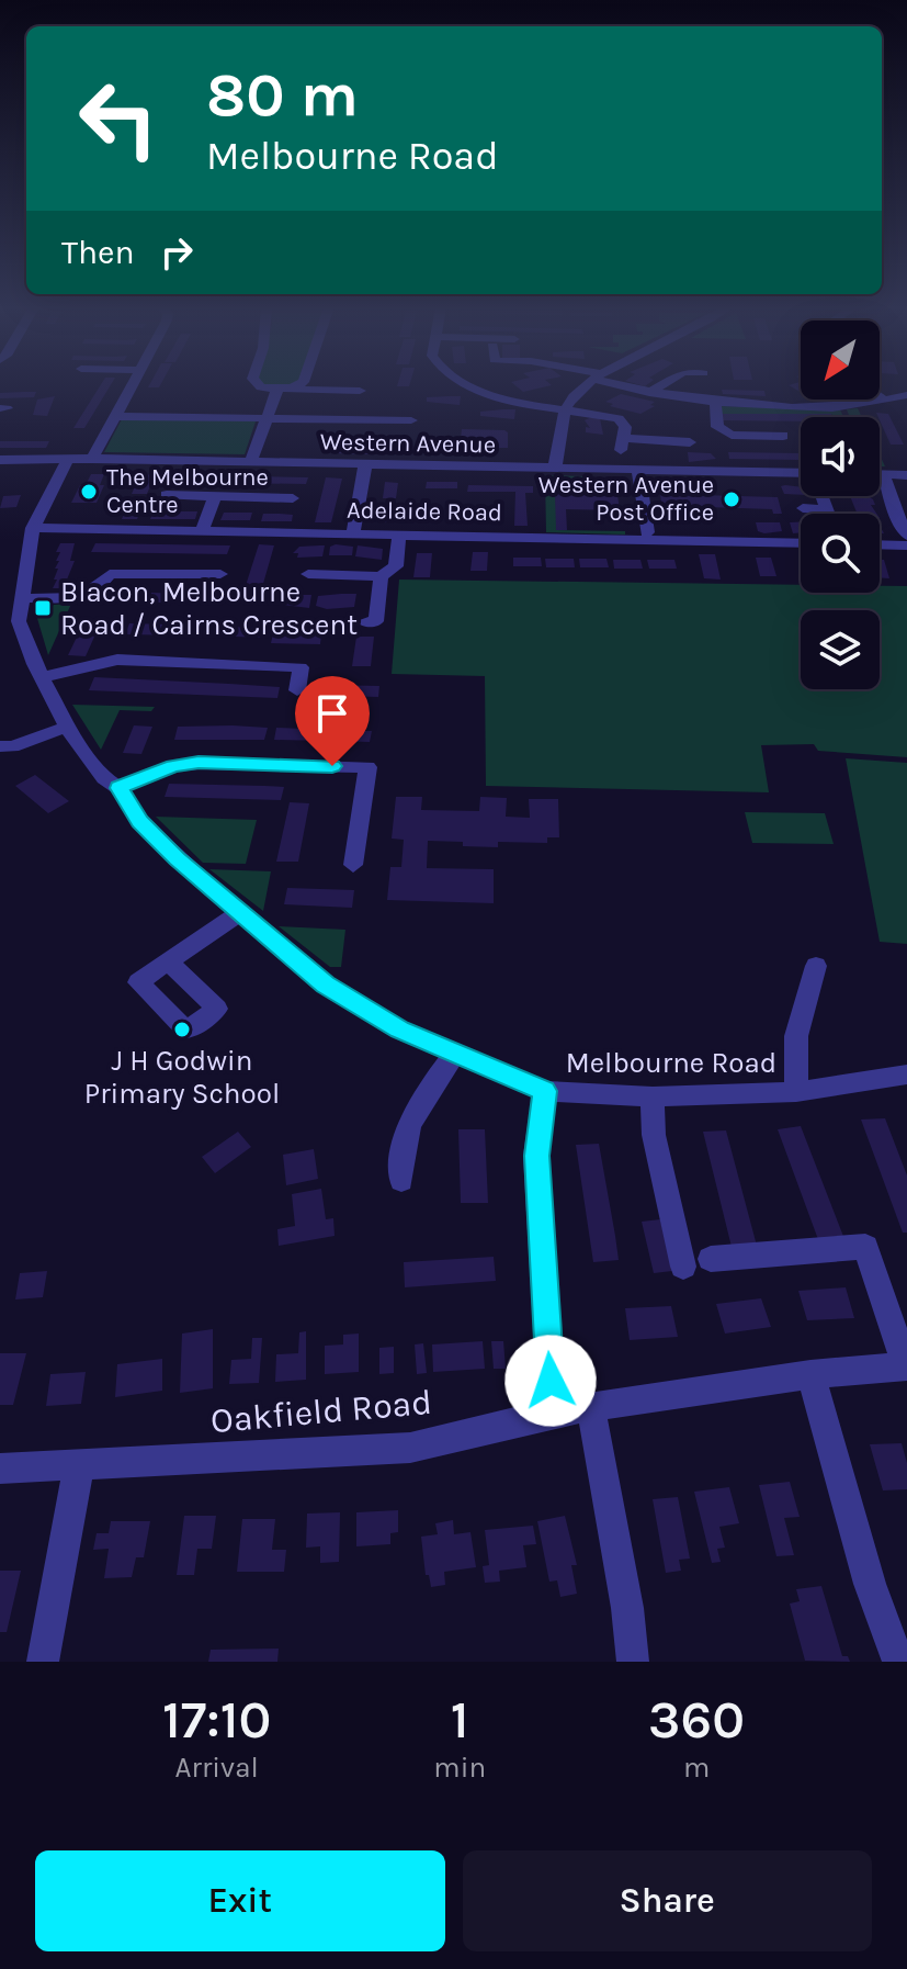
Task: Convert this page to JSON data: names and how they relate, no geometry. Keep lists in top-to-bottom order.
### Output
{
  "streets": {
    "street": [
      "Western Avenue",
      "Adelaide Road",
      "Melbourne Road",
      "Oakfield Road"
    ]
  },
  "crossings": [
    ["Western Avenue", "Melbourne Road"],
    ["Adelaide Road", "Melbourne Road"]
  ],
  "places": {
    "other": ["The Melbourne Centre", "Western Avenue Post Office", "J H Godwin Primary School"],
    "transit": ["Blacon, Melbourne Road / Cairns Crescent"]
  },
  "north": "bottom left",
  "page": {
    "turn": ["80 m", "Melbourne Road"],
    "then": "Then",
    "eta": [
      "17:10",
      "Arrival",
      "1",
      "min",
      "360",
      "m"
    ],
    "buttons": ["Exit", "Share"]
  }
}
